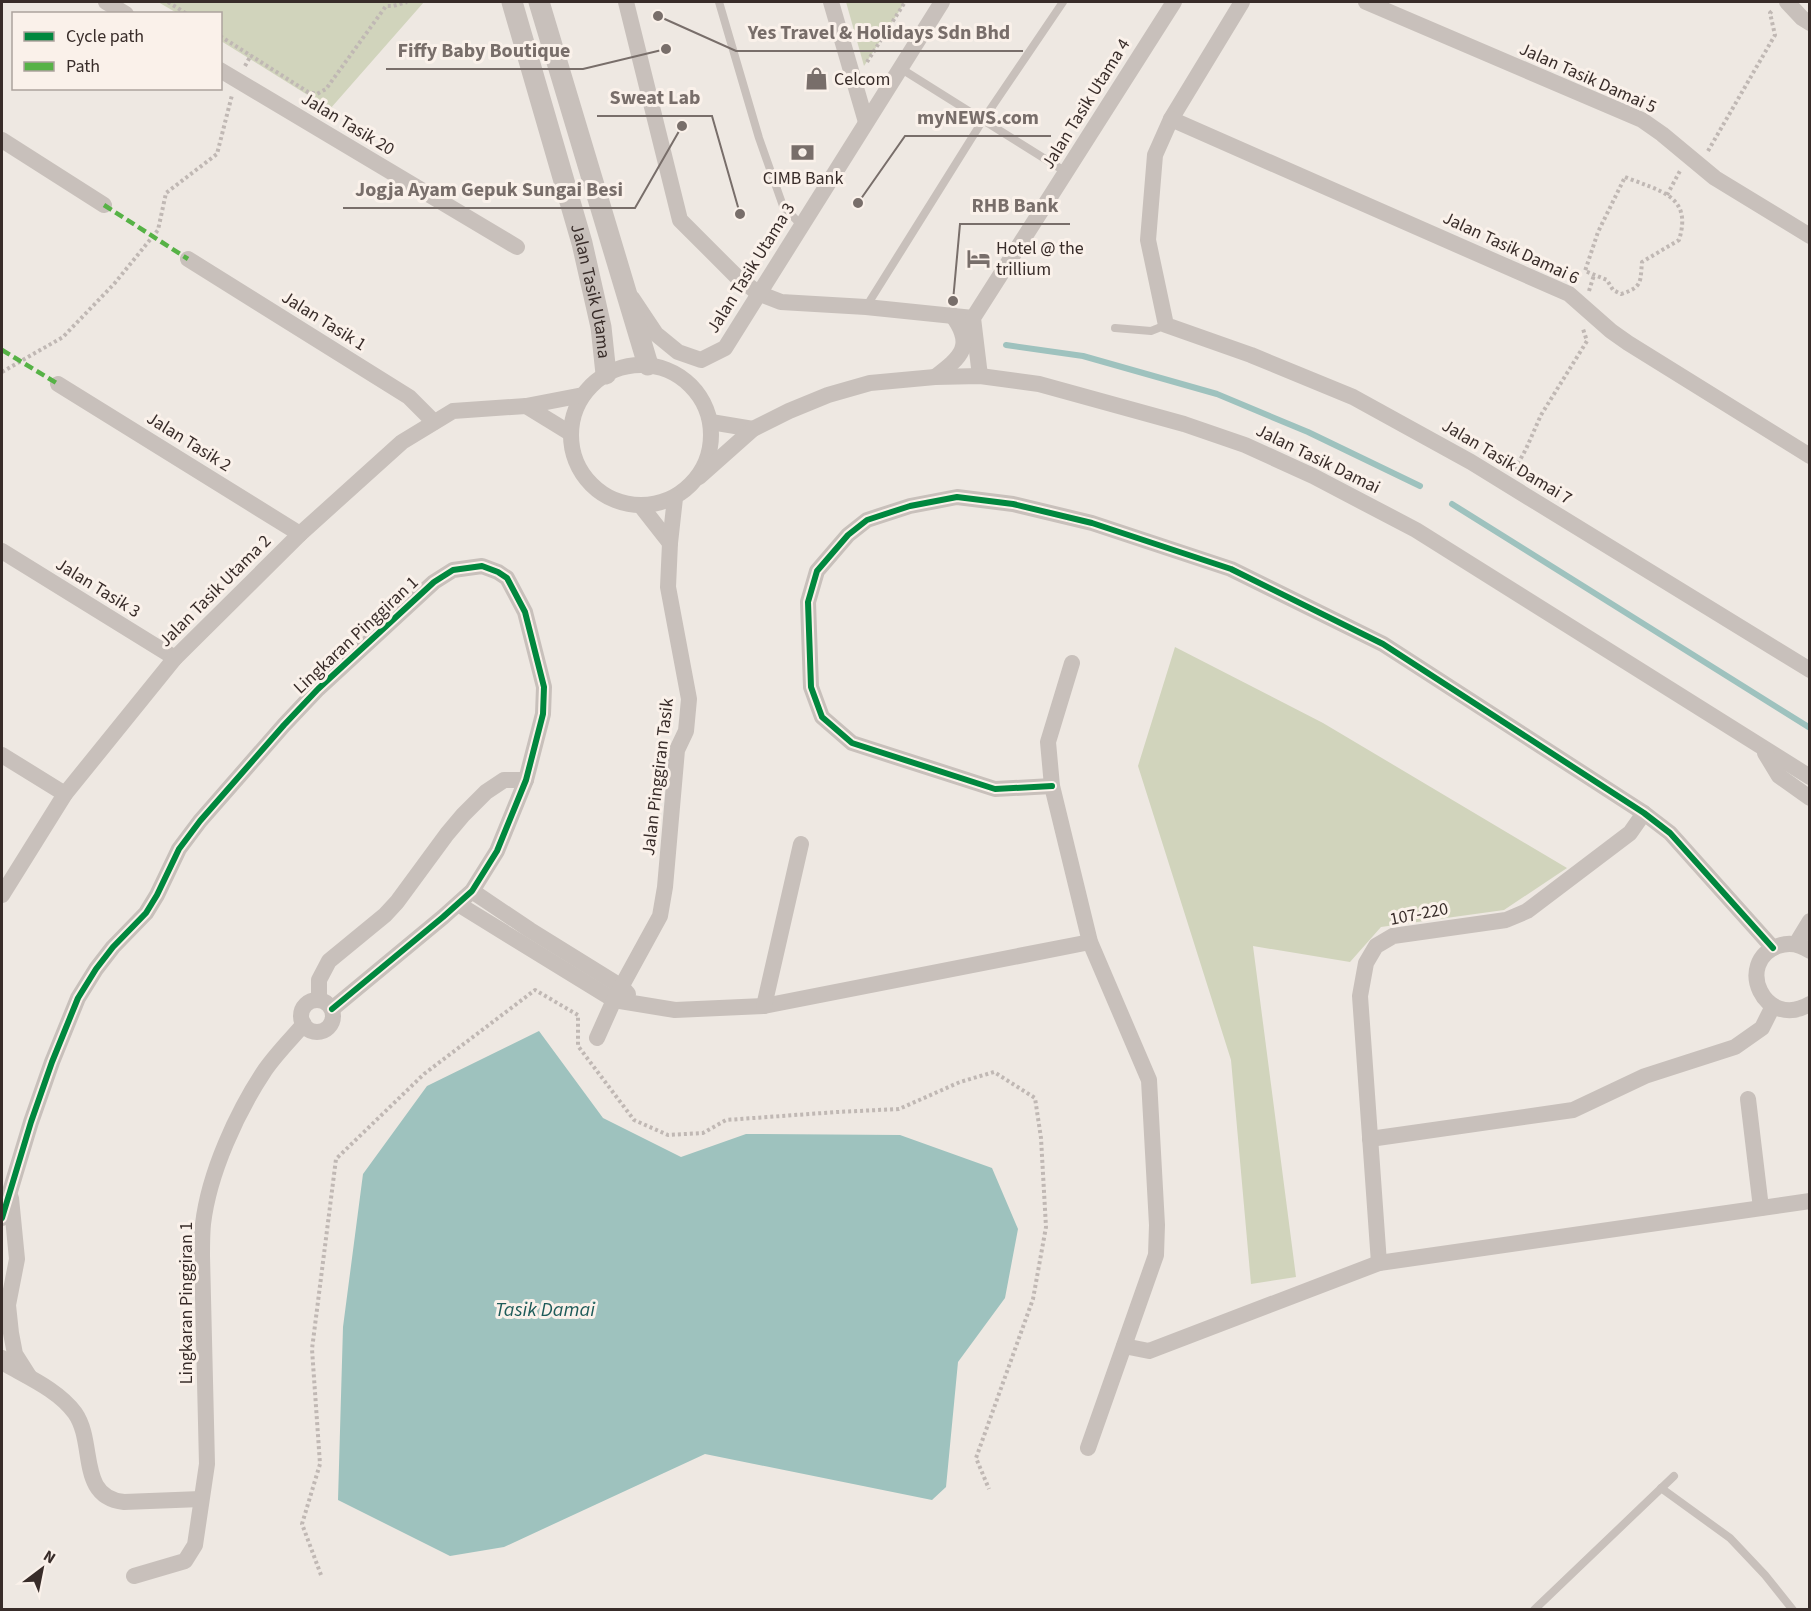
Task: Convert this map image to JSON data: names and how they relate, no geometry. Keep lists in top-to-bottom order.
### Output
{
  "streets": {
    "street": [
      "Jalan Tasik Damai 5",
      "Jalan Tasik Utama 4",
      "Jalan Tasik 20",
      "Jalan Tasik Damai 6",
      "Jalan Tasik Utama 3",
      "Jalan Tasik Utama",
      "Jalan Tasik 1",
      "Jalan Tasik 2",
      "Jalan Tasik Damai",
      "Jalan Tasik Damai 7",
      "Jalan Tasik 3",
      "Jalan Tasik Utama 2",
      "Lingkaran Pinggiran 1",
      "Jalan Pinggiran Tasik",
      "107-220"
    ]
  },
  "crossings": [
    ["Jalan Tasik Utama 3", "Jalan Tasik Utama"],
    ["Jalan Tasik Utama", "Jalan Tasik Damai"],
    ["Jalan Tasik Utama", "Jalan Tasik Utama 2"],
    ["Jalan Tasik Utama", "Jalan Pinggiran Tasik"],
    ["Jalan Tasik 1", "Jalan Tasik Utama 2"],
    ["Jalan Tasik 2", "Jalan Tasik Utama 2"],
    ["Jalan Tasik Damai", "Jalan Tasik Utama 2"],
    ["Jalan Tasik Damai", "Jalan Pinggiran Tasik"],
    ["Jalan Tasik 3", "Jalan Tasik Utama 2"],
    ["Jalan Tasik Utama 2", "Jalan Pinggiran Tasik"]
  ],
  "water": ["Tasik Damai"],
  "places": {
    "other": [
      "Yes Travel & Holidays Sdn Bhd",
      "Fiffy Baby Boutique",
      "Jogja Ayam Gepuk Sungai Besi",
      "myNEWS.com",
      "Sweat Lab",
      "RHB Bank"
    ],
    "shop": ["Celcom"],
    "bank": ["CIMB Bank"],
    "hotel": ["Hotel @ the trillium"]
  },
  "legend": ["Cycle path", "Path"],
  "north": "top right"
}
